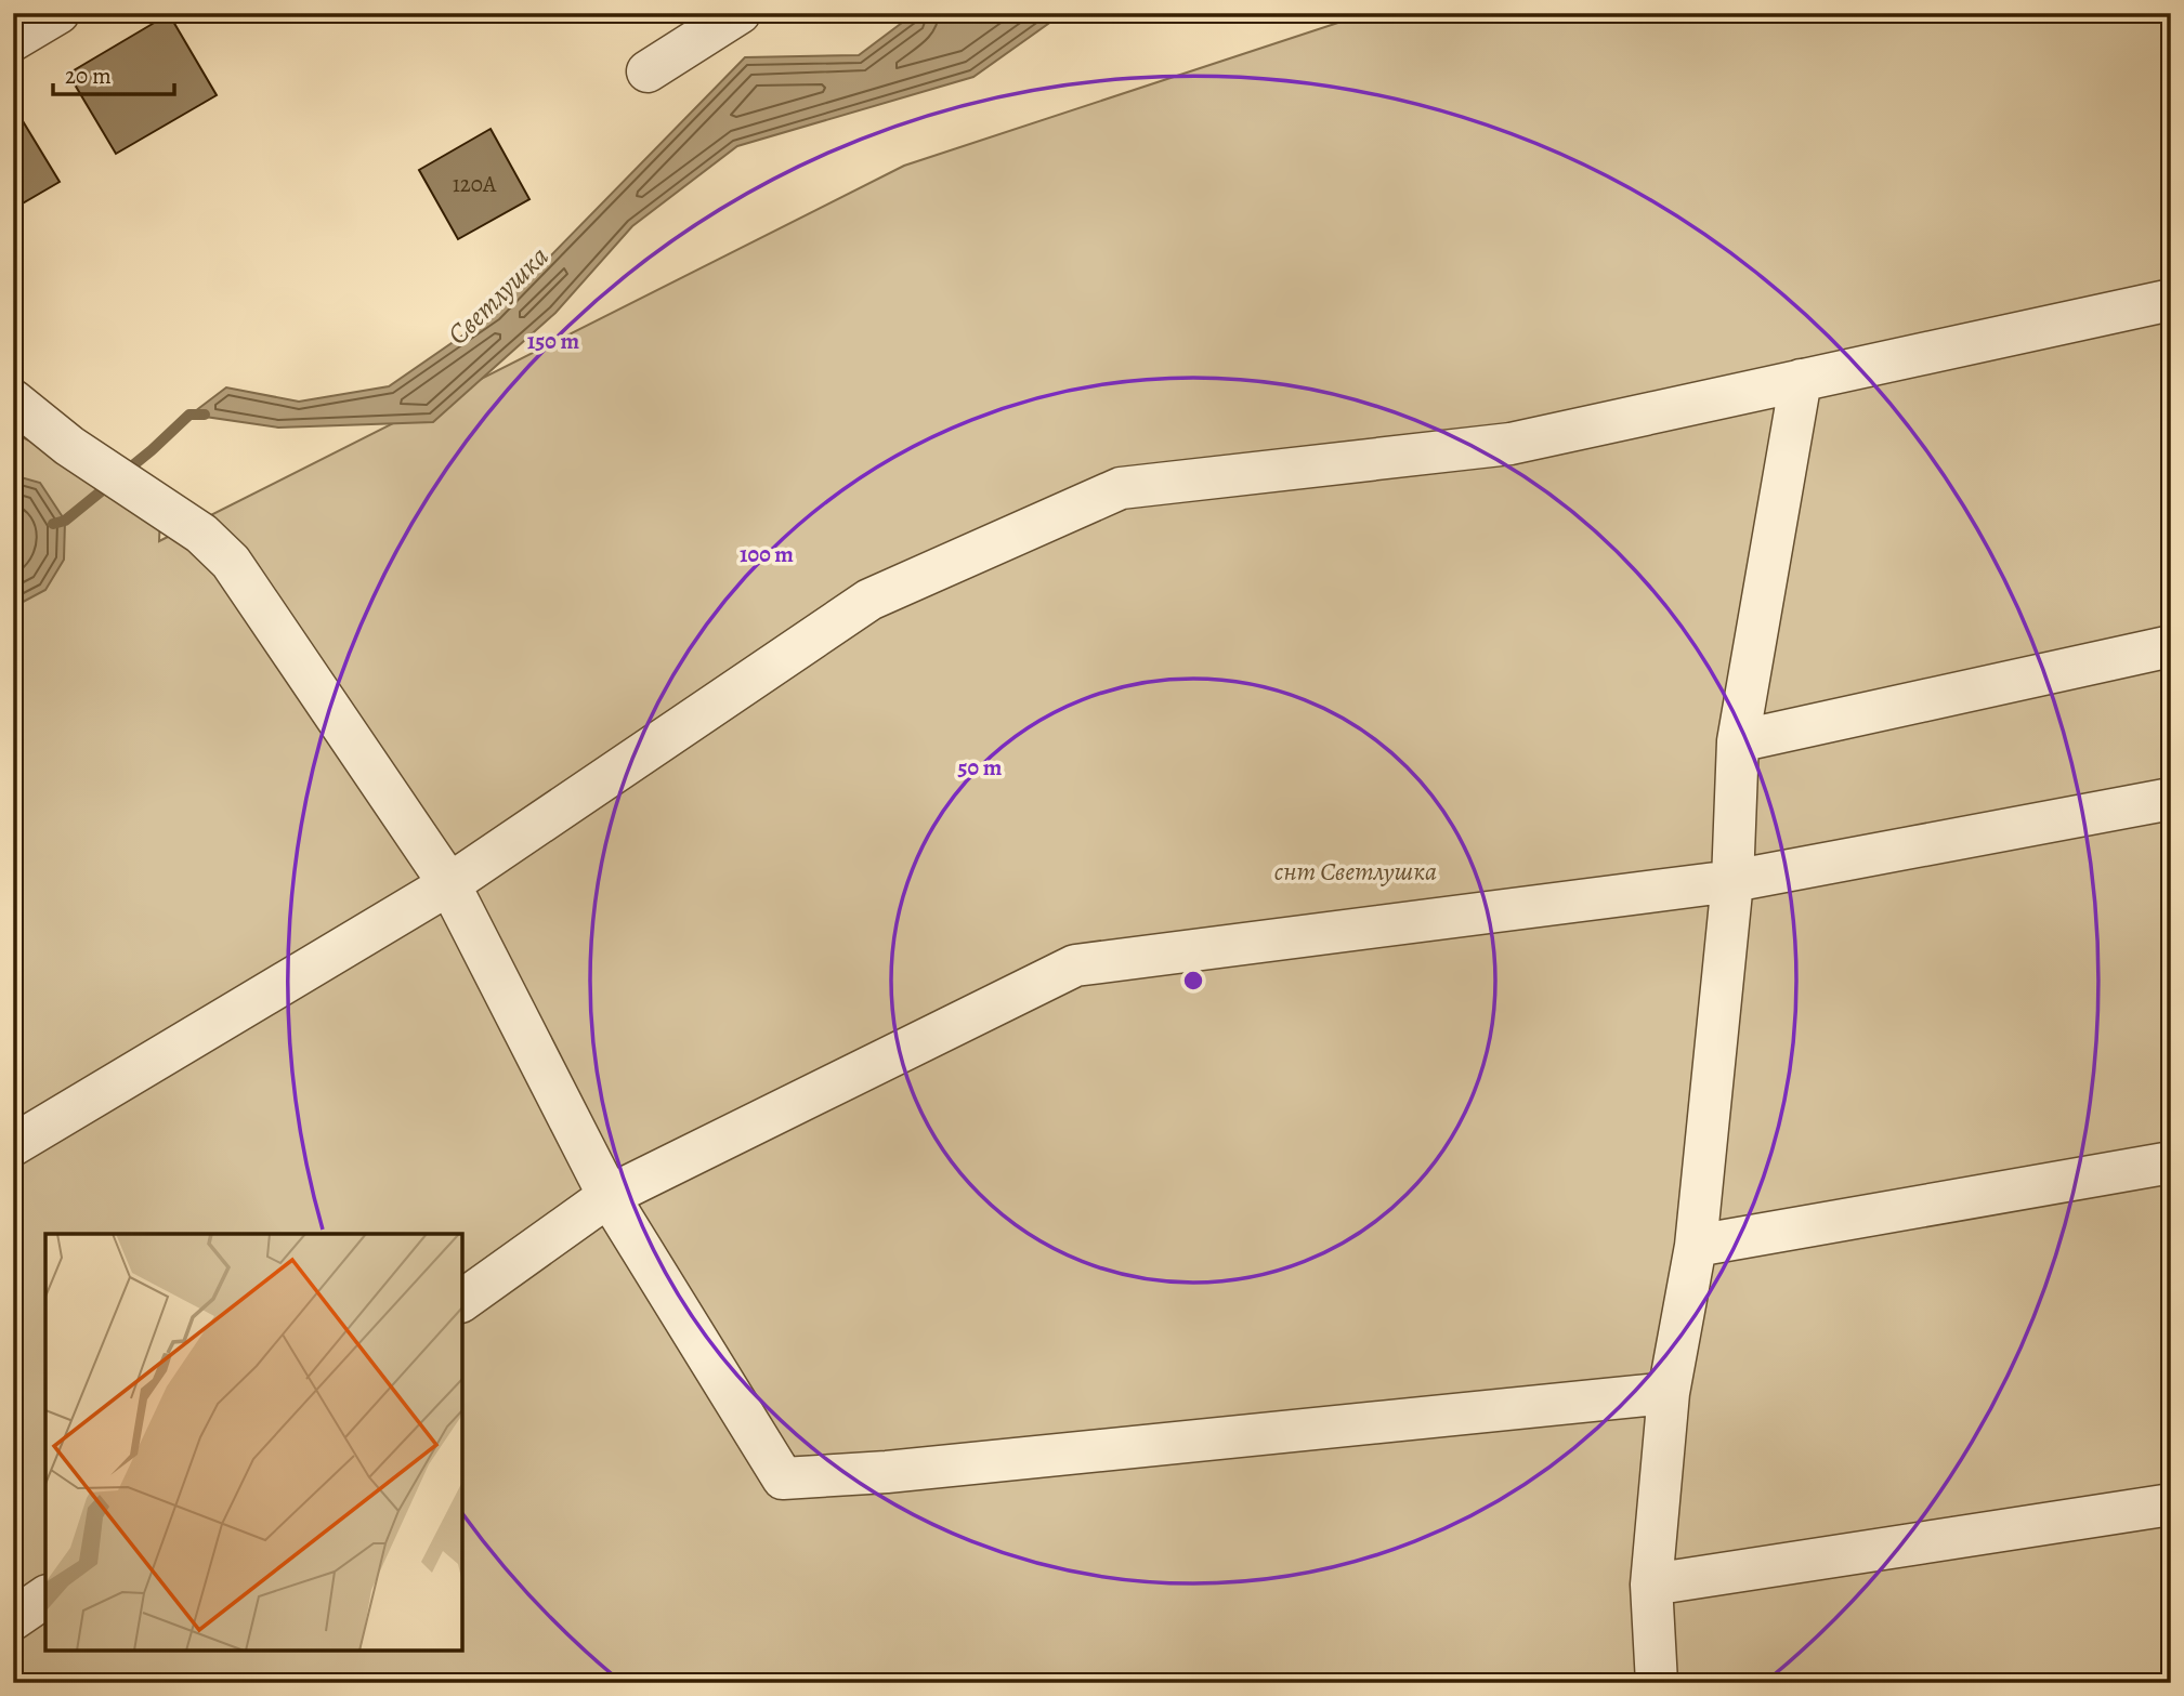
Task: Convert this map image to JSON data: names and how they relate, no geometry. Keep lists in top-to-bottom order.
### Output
{
  "water": ["Светлушка"],
  "parks": ["снт Светлушка"],
  "house_numbers": ["120А"],
  "scale_bar": "20 m",
  "rings": ["150 m", "100 m", "50 m"]
}
